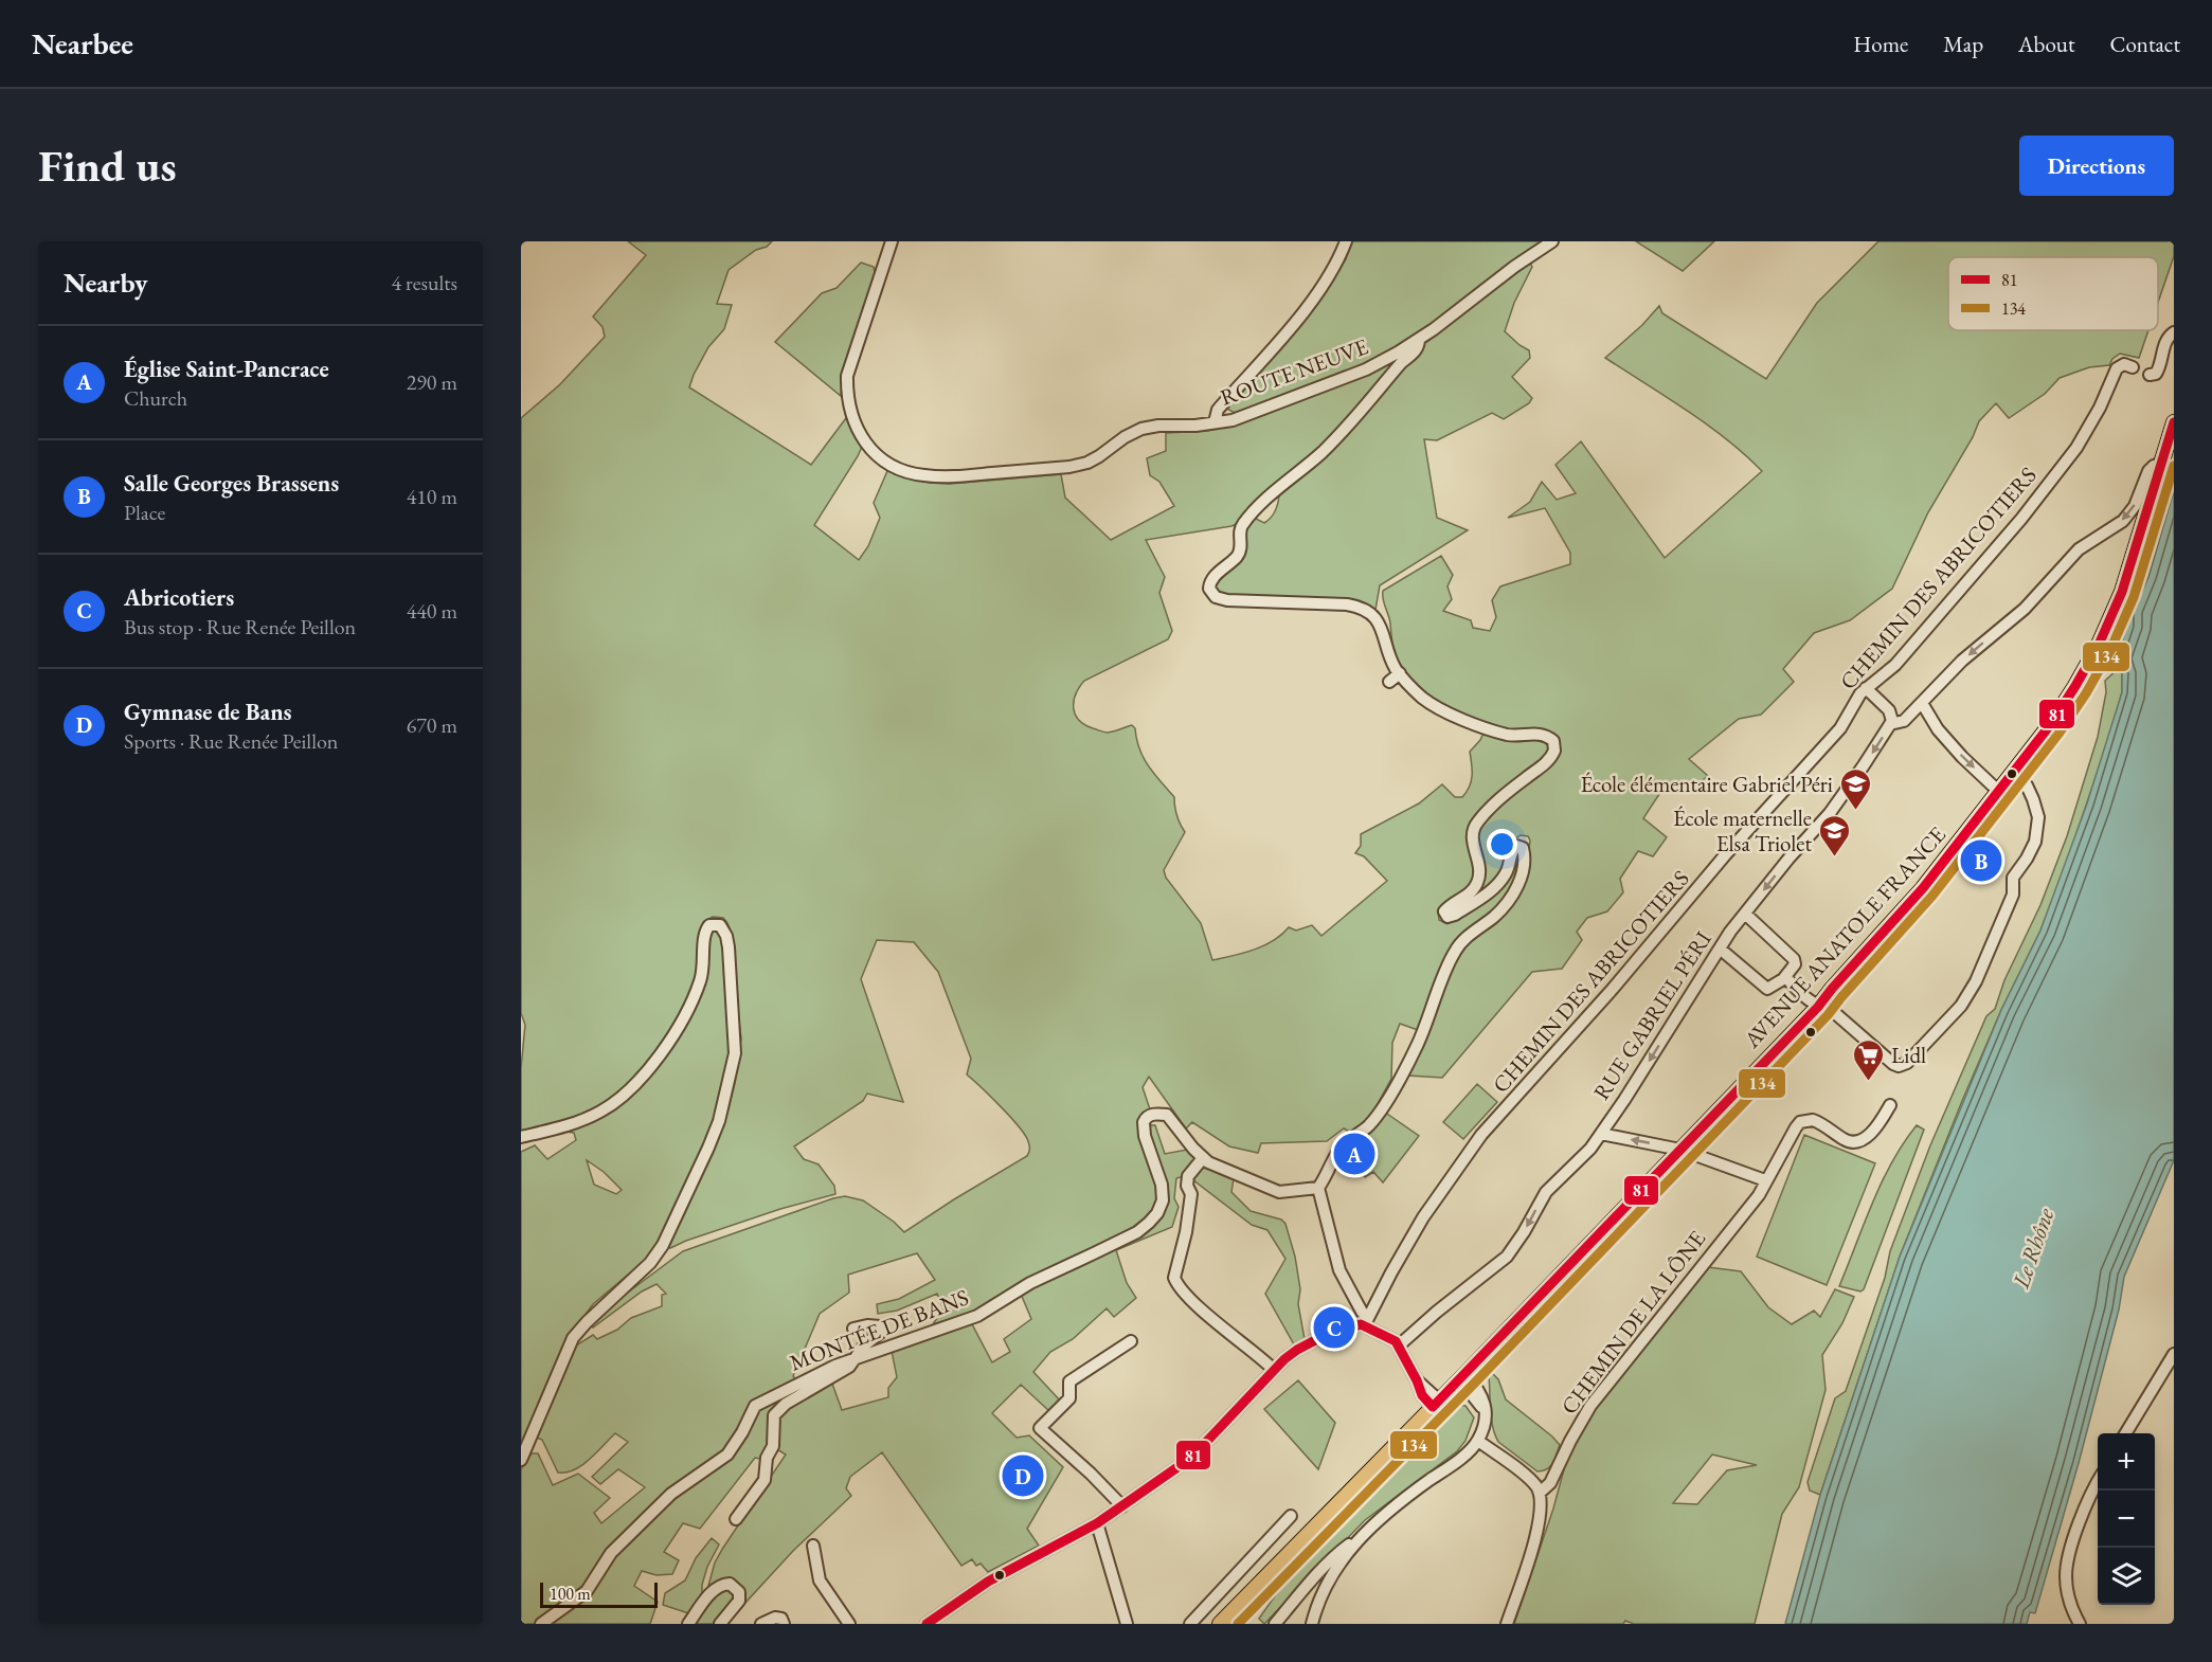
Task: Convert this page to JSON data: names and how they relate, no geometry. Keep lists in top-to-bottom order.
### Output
{
  "streets": {
    "main road": ["AVENUE ANATOLE FRANCE"],
    "street": [
      "ROUTE NEUVE",
      "CHEMIN DES ABRICOTIERS",
      "RUE GABRIEL PÉRI",
      "CHEMIN DE LA LÔNE",
      "MONTÉE DE BANS"
    ]
  },
  "one_way": ["RUE GABRIEL PÉRI"],
  "water": ["Le Rhône"],
  "places": {
    "school or university": ["École élémentaire Gabriel Péri", "École maternelle Elsa Triolet"],
    "supermarket": ["Lidl"]
  },
  "lines": ["transit line 81", "transit line 134"],
  "legend": ["81", "134"],
  "scale_bar": "100 m",
  "page": {
    "header": "Nearbee",
    "nav": [
      "Home",
      "Map",
      "About",
      "Contact"
    ],
    "buttons": "Directions",
    "title": "Find us",
    "heading": ["Nearby", "4 results"],
    "list": [
      {
        "mark": "A",
        "name": "Église Saint-Pancrace",
        "note": "Church",
        "value": "290 m"
      },
      {
        "mark": "B",
        "name": "Salle Georges Brassens",
        "note": "Place",
        "value": "410 m"
      },
      {
        "mark": "C",
        "name": "Abricotiers",
        "note": "Bus stop · Rue Renée Peillon",
        "value": "440 m"
      },
      {
        "mark": "D",
        "name": "Gymnase de Bans",
        "note": "Sports · Rue Renée Peillon",
        "value": "670 m"
      }
    ],
    "pins": [
      "B",
      "A",
      "C",
      "D"
    ],
    "map_buttons": ["+", "−"],
    "scale": "100 m"
  }
}
